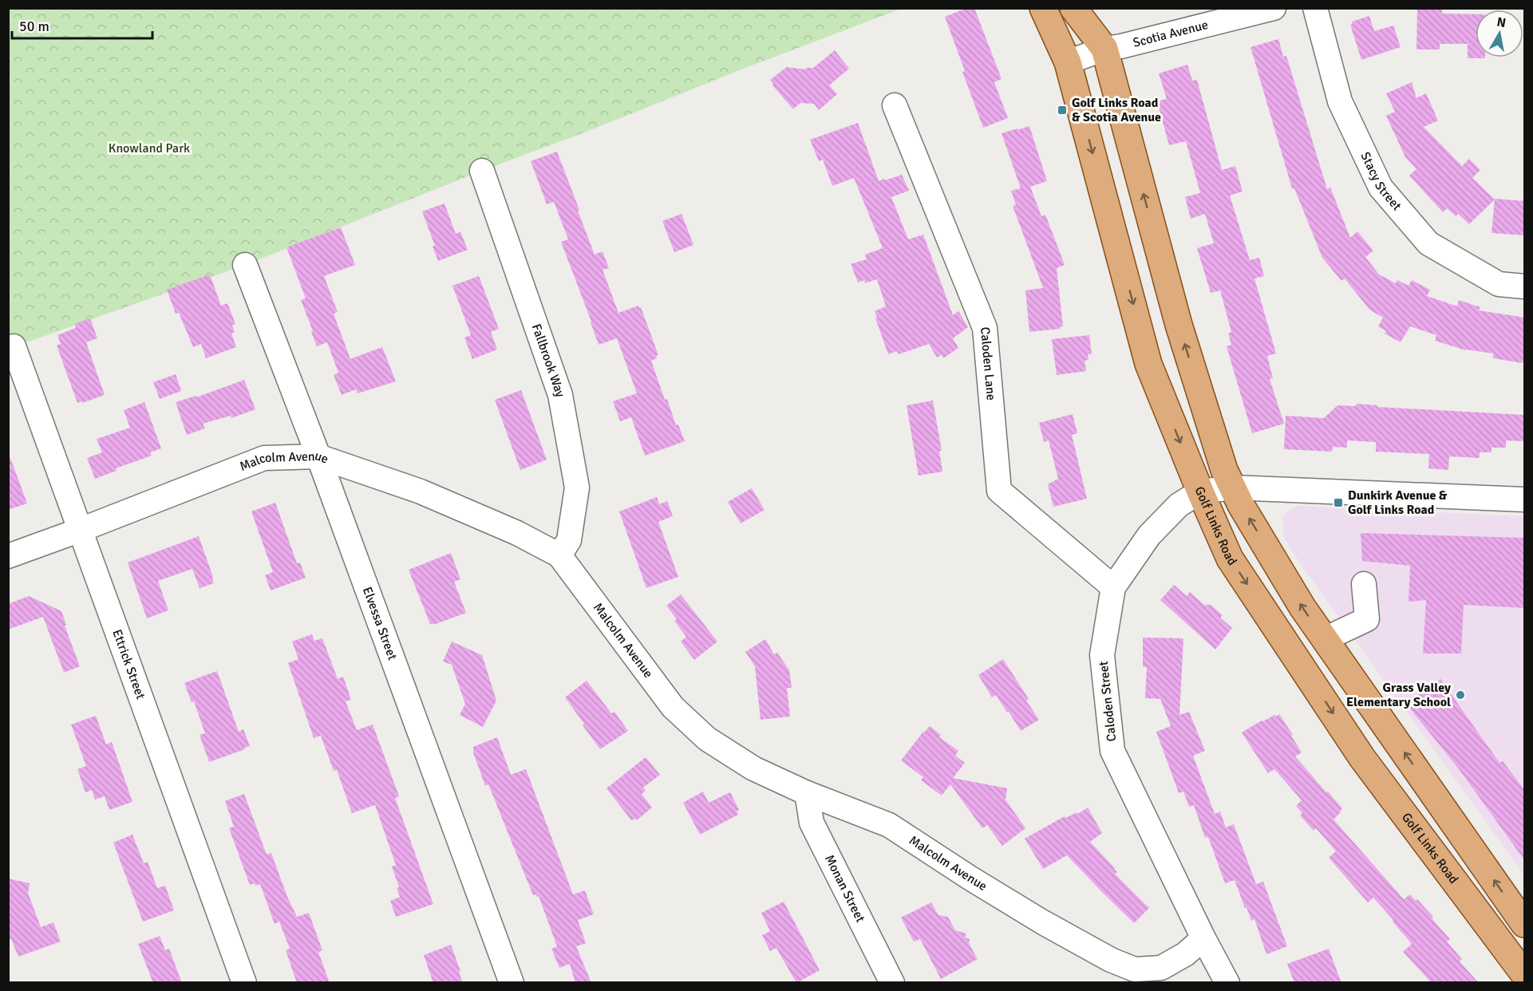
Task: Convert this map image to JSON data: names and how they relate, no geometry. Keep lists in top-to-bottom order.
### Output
{
  "streets": {
    "main road": ["Golf Links Road"],
    "street": [
      "Scotia Avenue",
      "Stacy Street",
      "Fallbrook Way",
      "Caloden Lane",
      "Malcolm Avenue",
      "Elvessa Street",
      "Ettrick Street",
      "Caloden Street",
      "Monan Street"
    ]
  },
  "crossings": [
    ["Scotia Avenue", "Golf Links Road"],
    ["Fallbrook Way", "Malcolm Avenue"],
    ["Caloden Lane", "Caloden Street"],
    ["Malcolm Avenue", "Elvessa Street"],
    ["Malcolm Avenue", "Ettrick Street"],
    ["Malcolm Avenue", "Caloden Street"],
    ["Malcolm Avenue", "Monan Street"],
    ["Golf Links Road", "Caloden Street"]
  ],
  "parks": ["Knowland Park"],
  "places": {
    "transit": ["Golf Links Road & Scotia Avenue", "Dunkirk Avenue & Golf Links Road"],
    "other": ["Grass Valley Elementary School"]
  },
  "scale_bar": "50 m",
  "north": "top"
}
